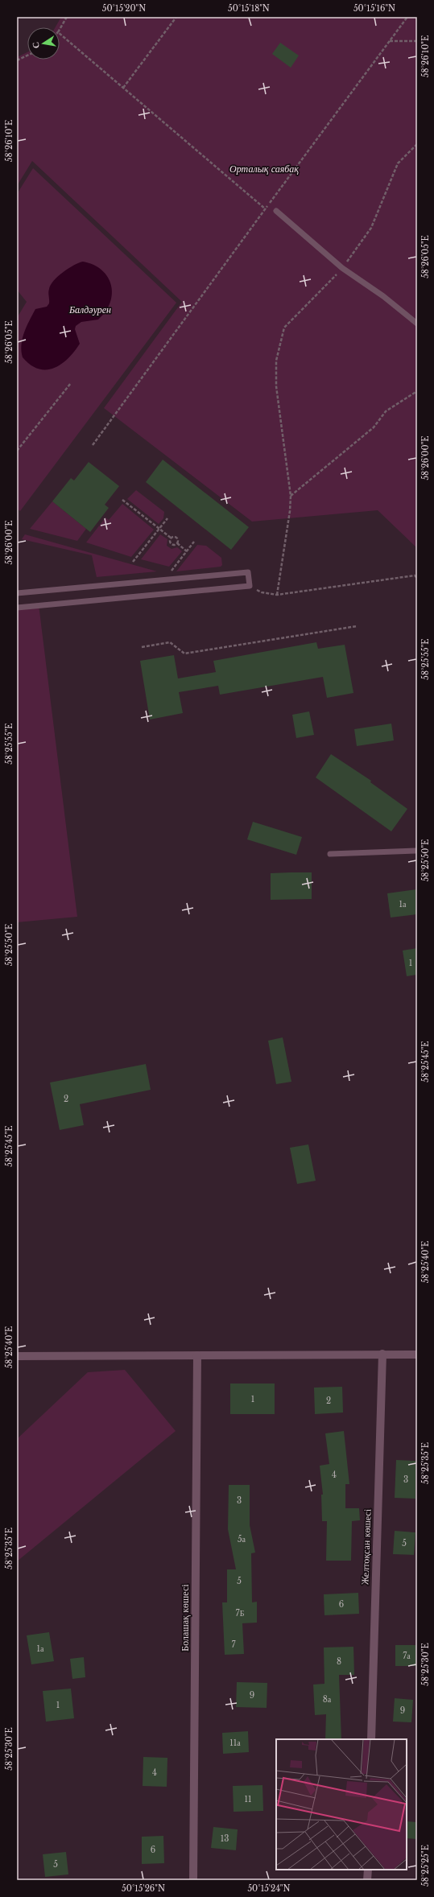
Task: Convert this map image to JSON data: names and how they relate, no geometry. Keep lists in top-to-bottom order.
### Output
{
  "streets": {
    "street": ["Желтоқсан көшесі", "Болашақ көшесі"]
  },
  "parks": ["Орталық саябақ", "Балдәурен"],
  "house_numbers": [
    "1а",
    "1",
    "2",
    "1",
    "2",
    "4",
    "3",
    "3",
    "5а",
    "5",
    "5",
    "6",
    "7Б",
    "7",
    "1а",
    "7а",
    "8",
    "9",
    "8а",
    "1",
    "9",
    "11а",
    "4",
    "11",
    "13",
    "6",
    "5"
  ],
  "north": "left",
  "coordinates": [
    "50°15'20\"N",
    "50°15'18\"N",
    "50°15'16\"N",
    "58°26'10\"E",
    "58°26'05\"E",
    "58°26'00\"E",
    "58°25'55\"E",
    "58°25'50\"E",
    "58°25'45\"E",
    "58°25'40\"E",
    "58°25'35\"E",
    "58°25'30\"E",
    "58°25'25\"E",
    "50°15'26\"N",
    "50°15'24\"N"
  ]
}
